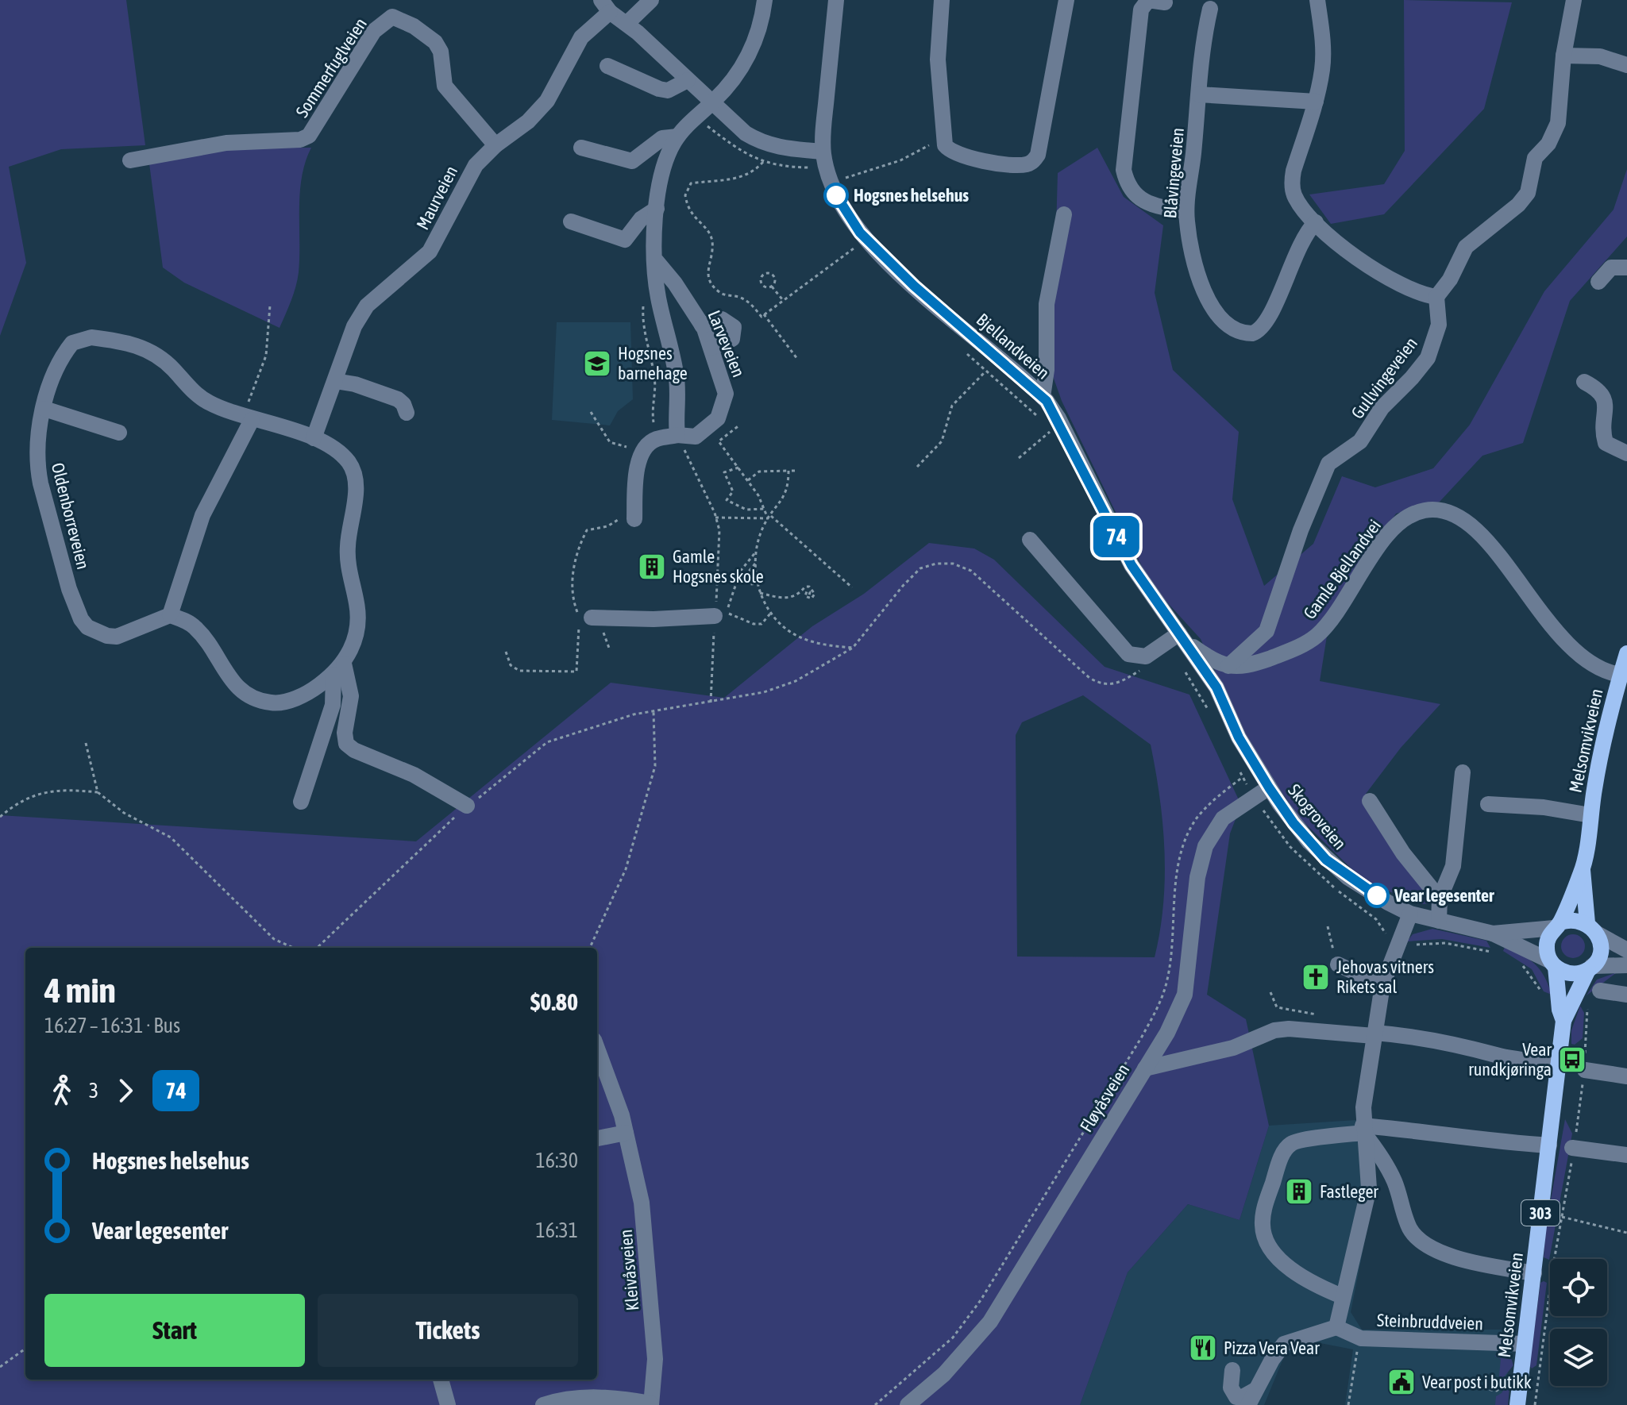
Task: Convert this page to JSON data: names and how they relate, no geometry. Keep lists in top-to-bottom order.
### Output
{
  "streets": {
    "main road": ["Melsomvikveien", "303"],
    "street": [
      "Sommerfuglveien",
      "Blåvingeveien",
      "Maurveien",
      "Larveveien",
      "Bjellandveien",
      "Gullvingeveien",
      "Oldenborreveien",
      "Gamle Bjellandvei",
      "Skogroveien",
      "Fløyåsveien",
      "Kleivåsveien",
      "Steinbruddveien"
    ]
  },
  "crossings": [
    ["Sommerfuglveien", "Maurveien"],
    ["Maurveien", "Oldenborreveien"],
    ["Bjellandveien", "Skogroveien"],
    ["Gullvingeveien", "Gamle Bjellandvei"],
    ["Gamle Bjellandvei", "Melsomvikveien"],
    ["Gamle Bjellandvei", "303"],
    ["Melsomvikveien", "Skogroveien"],
    ["Melsomvikveien", "303"],
    ["Melsomvikveien", "Steinbruddveien"],
    ["Skogroveien", "Fløyåsveien"]
  ],
  "places": {
    "other": ["Hogsnes helsehus", "Vear legesenter"],
    "school or university": ["Hogsnes barnehage"],
    "building": ["Gamle Hogsnes skole", "Fastleger"],
    "church": ["Jehovas vitners Rikets sal"],
    "bus stop": ["Vear rundkjøringa"],
    "restaurant": ["Pizza Vera Vear"],
    "public building": ["Vear post i butikk"]
  },
  "lines": ["bus line 74"],
  "page": {
    "on_map": "74",
    "heading": ["4 min", "16:27 – 16:31 · Bus", "$0.80"],
    "legs": ["3", "74"],
    "list": [
      {
        "name": "Hogsnes helsehus",
        "value": "16:30"
      },
      {
        "name": "Vear legesenter",
        "value": "16:31"
      }
    ],
    "buttons": ["Start", "Tickets"]
  }
}
